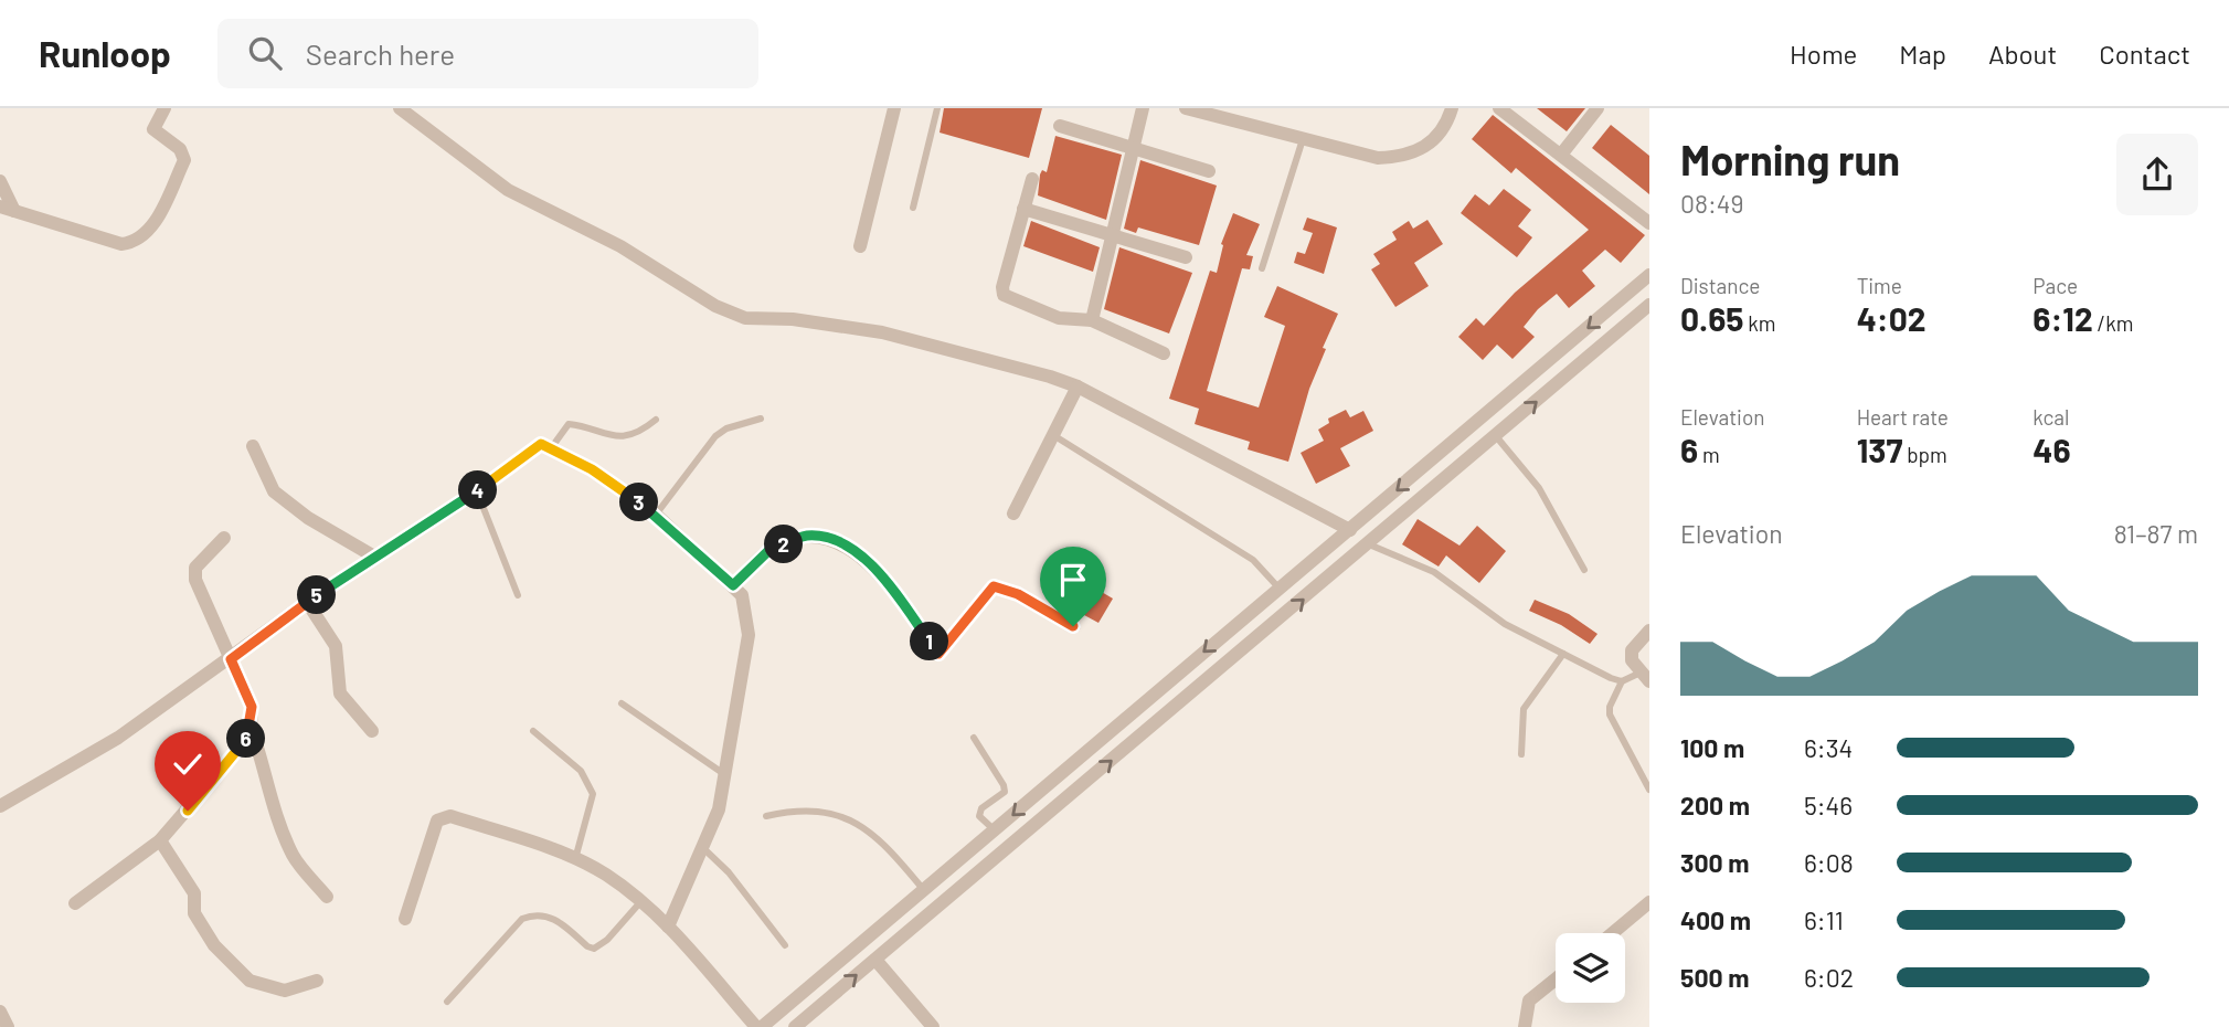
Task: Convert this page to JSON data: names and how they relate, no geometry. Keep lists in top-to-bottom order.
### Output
{
  "page": {
    "header": "Runloop",
    "search": "Search here",
    "nav": [
      "Home",
      "Map",
      "About",
      "Contact"
    ],
    "heading": ["Morning run", "08:49"],
    "stats": [
      ["Distance", "0.65 km"],
      ["Time", "4:02"],
      ["Pace", "6:12 /km"],
      ["Elevation", "6 m"],
      ["Heart rate", "137 bpm"],
      ["kcal", "46"]
    ],
    "pins": [
      "4",
      "3",
      "2",
      "5",
      "1",
      "6"
    ],
    "chart": ["Elevation", "81–87 m"],
    "list": [
      {
        "name": "100 m",
        "note": "6:34"
      },
      {
        "name": "200 m",
        "note": "5:46"
      },
      {
        "name": "300 m",
        "note": "6:08"
      },
      {
        "name": "400 m",
        "note": "6:11"
      },
      {
        "name": "500 m",
        "note": "6:02"
      }
    ]
  }
}
